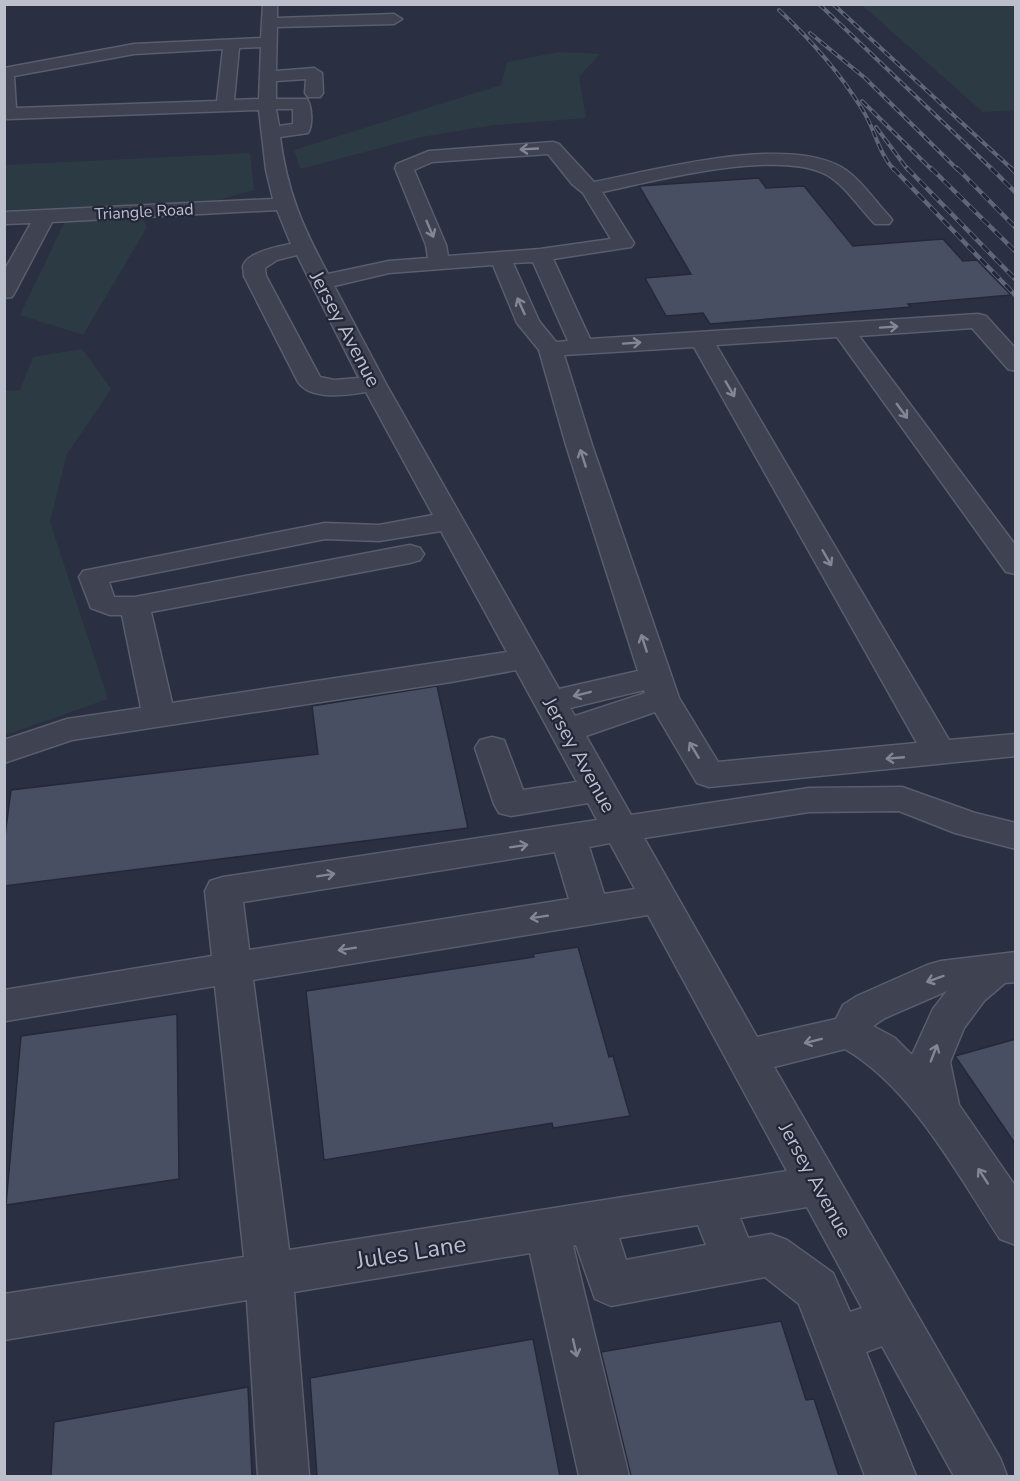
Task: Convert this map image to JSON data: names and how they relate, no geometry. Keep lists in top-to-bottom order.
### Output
{
  "streets": {
    "street": ["Triangle Road", "Jersey Avenue", "Jules Lane"]
  },
  "crossings": [
    ["Triangle Road", "Jersey Avenue"],
    ["Jersey Avenue", "Jules Lane"]
  ]
}
